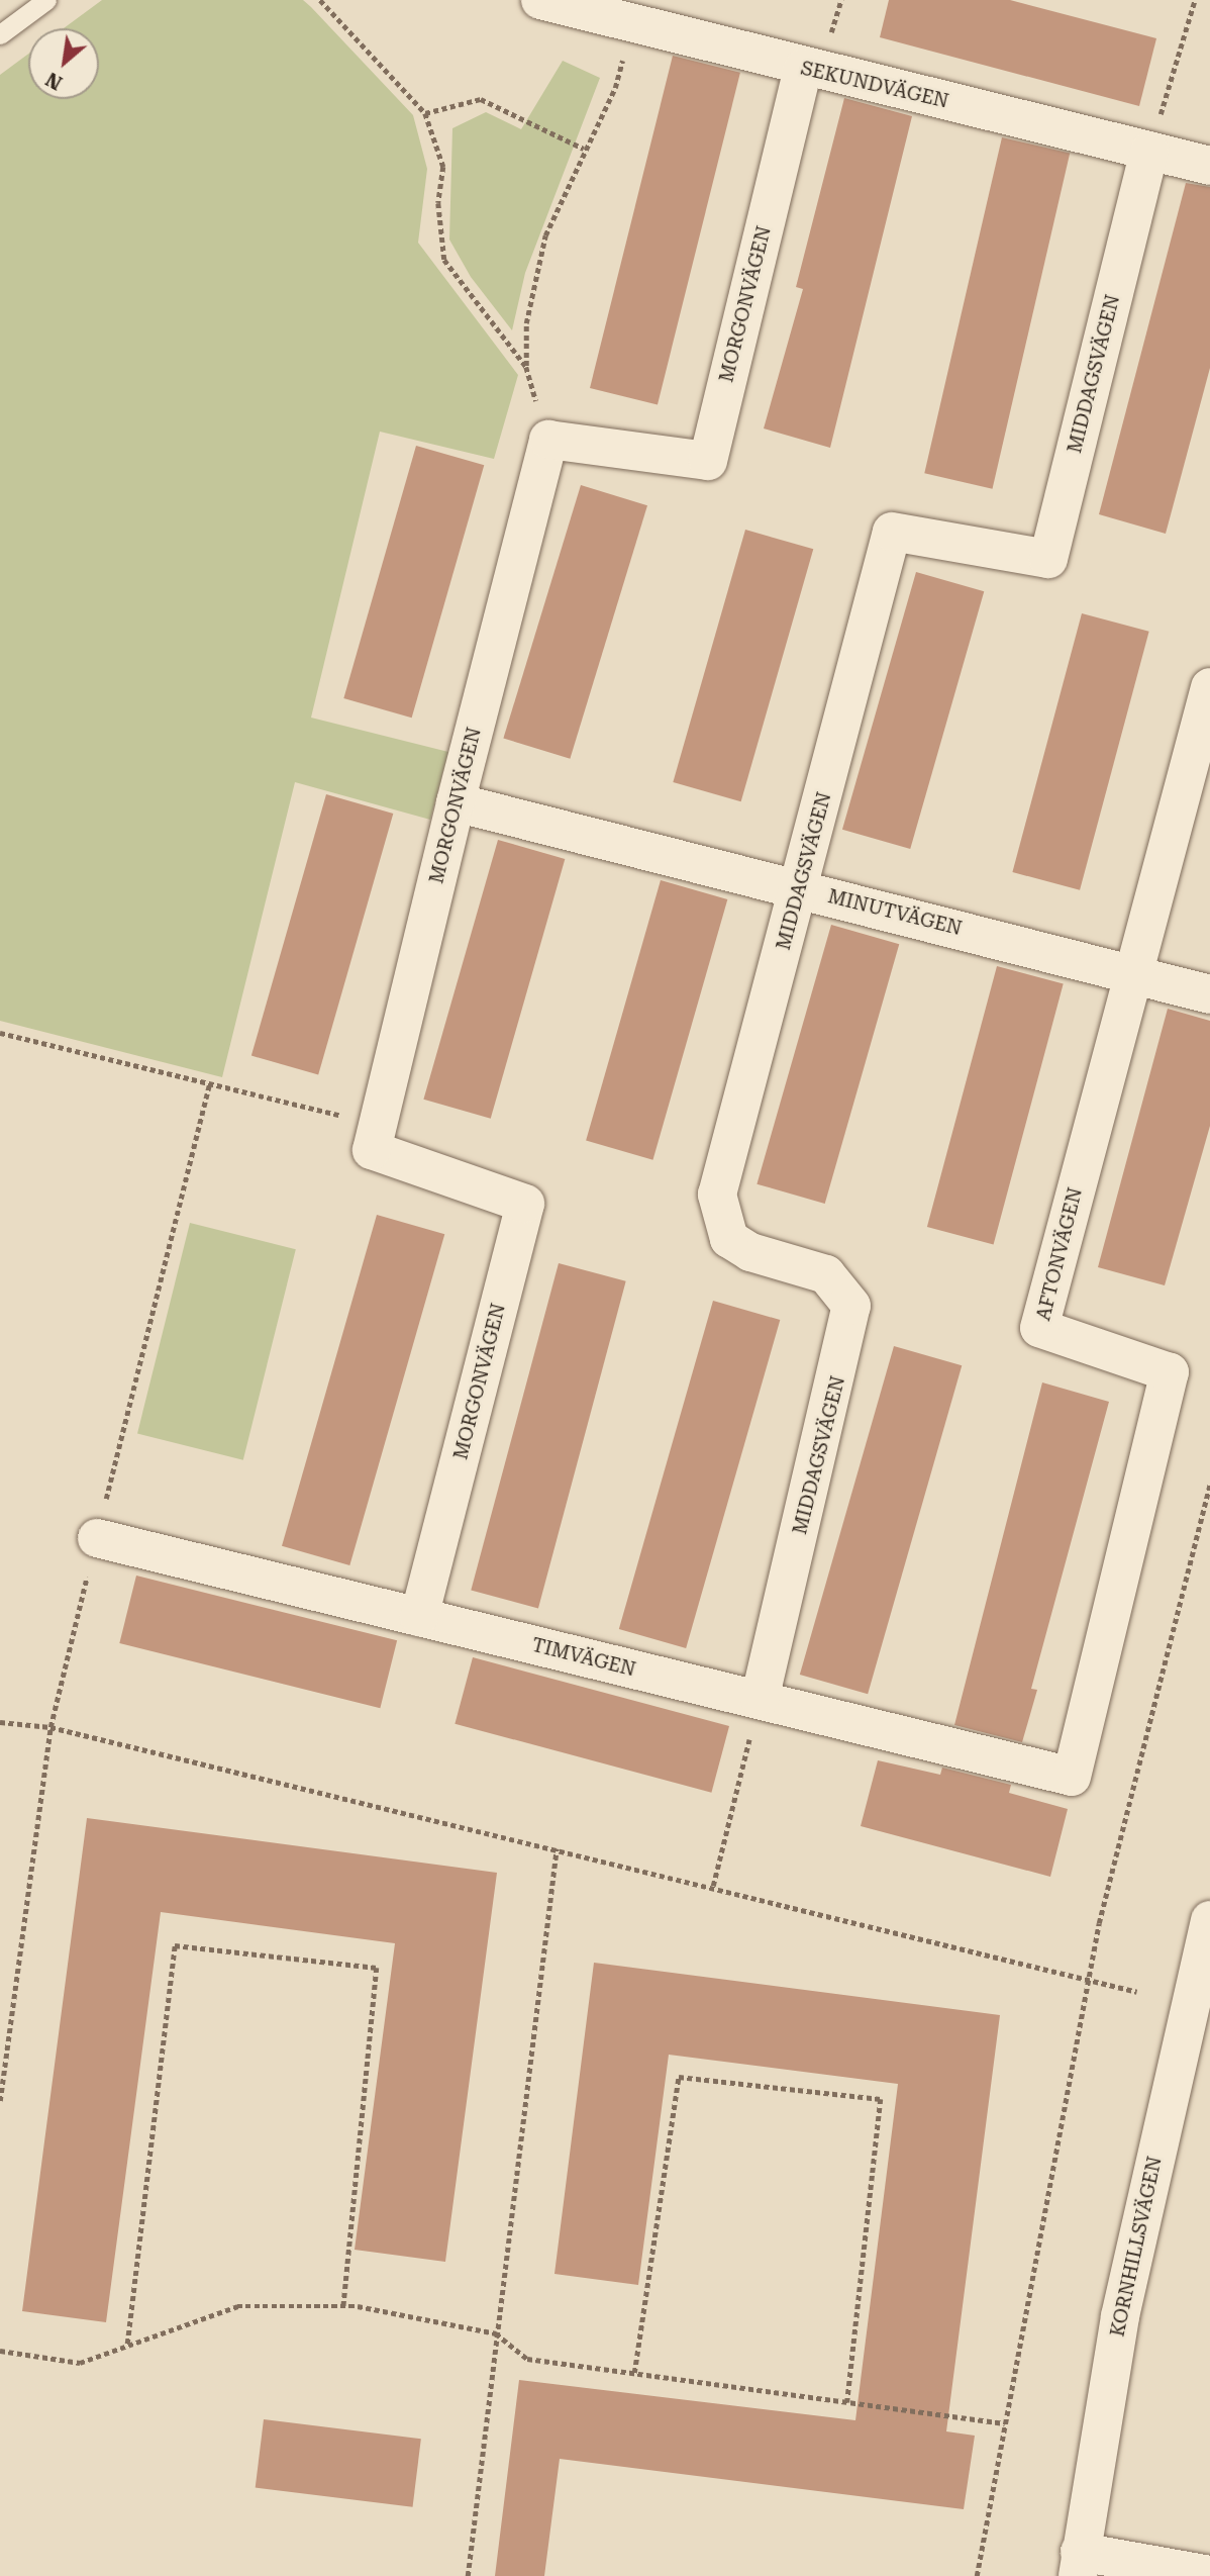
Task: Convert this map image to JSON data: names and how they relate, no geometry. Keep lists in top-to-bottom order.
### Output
{
  "streets": {
    "street": [
      "SEKUNDVÄGEN",
      "MORGONVÄGEN",
      "MIDDAGSVÄGEN",
      "MINUTVÄGEN",
      "AFTONVÄGEN",
      "TIMVÄGEN",
      "KORNHILLSVÄGEN"
    ]
  },
  "crossings": [
    ["SEKUNDVÄGEN", "MORGONVÄGEN"],
    ["SEKUNDVÄGEN", "MIDDAGSVÄGEN"],
    ["MORGONVÄGEN", "MINUTVÄGEN"],
    ["MORGONVÄGEN", "TIMVÄGEN"],
    ["MIDDAGSVÄGEN", "MINUTVÄGEN"],
    ["MIDDAGSVÄGEN", "TIMVÄGEN"],
    ["MINUTVÄGEN", "AFTONVÄGEN"],
    ["AFTONVÄGEN", "TIMVÄGEN"]
  ],
  "north": "bottom left"
}
